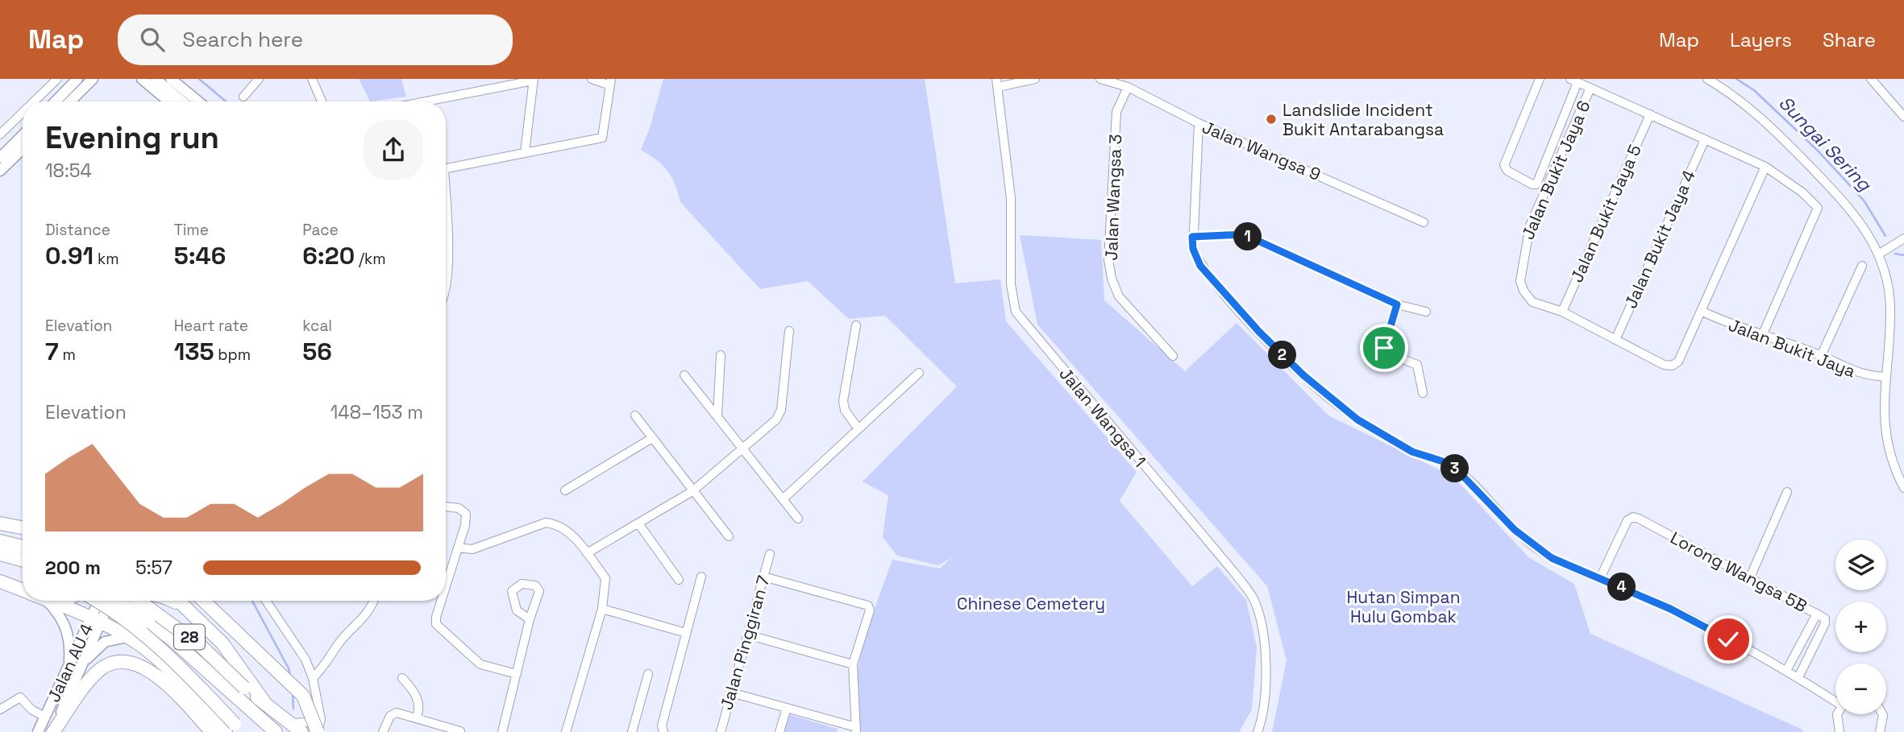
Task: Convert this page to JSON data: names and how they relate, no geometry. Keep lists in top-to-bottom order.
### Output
{
  "streets": {
    "highway": ["28"],
    "street": [
      "Jalan Wangsa 9",
      "Jalan Bukit Jaya 6",
      "Jalan Wangsa 3",
      "Jalan Bukit Jaya 5",
      "Jalan Bukit Jaya 4",
      "Jalan Bukit Jaya",
      "Jalan Wangsa 1",
      "Lorong Wangsa 5B",
      "Jalan Pinggiran 7",
      "Jalan AU 4"
    ]
  },
  "crossings": [
    ["Jalan Wangsa 9", "Jalan Wangsa 3"],
    ["Jalan Bukit Jaya 6", "Jalan Bukit Jaya 5"],
    ["Jalan Bukit Jaya 6", "Jalan Bukit Jaya 4"],
    ["Jalan Bukit Jaya 6", "Jalan Bukit Jaya"]
  ],
  "water": ["Sungai Sering"],
  "parks": ["Hutan Simpan Hulu Gombak", "Chinese Cemetery"],
  "places": ["Landslide Incident Bukit Antarabangsa"],
  "page": {
    "header": "Map",
    "search": "Search here",
    "nav": ["Map", "Layers", "Share"],
    "heading": ["Evening run", "18:54"],
    "stats": [
      ["Distance", "0.91 km"],
      ["Time", "5:46"],
      ["Pace", "6:20 /km"],
      ["Elevation", "7 m"],
      ["Heart rate", "135 bpm"],
      ["kcal", "56"]
    ],
    "pins": [
      "1",
      "2",
      "3",
      "4"
    ],
    "chart": ["Elevation", "148–153 m"],
    "map_buttons": ["+", "−"],
    "list": [
      {
        "name": "200 m",
        "note": "5:57"
      }
    ]
  }
}
